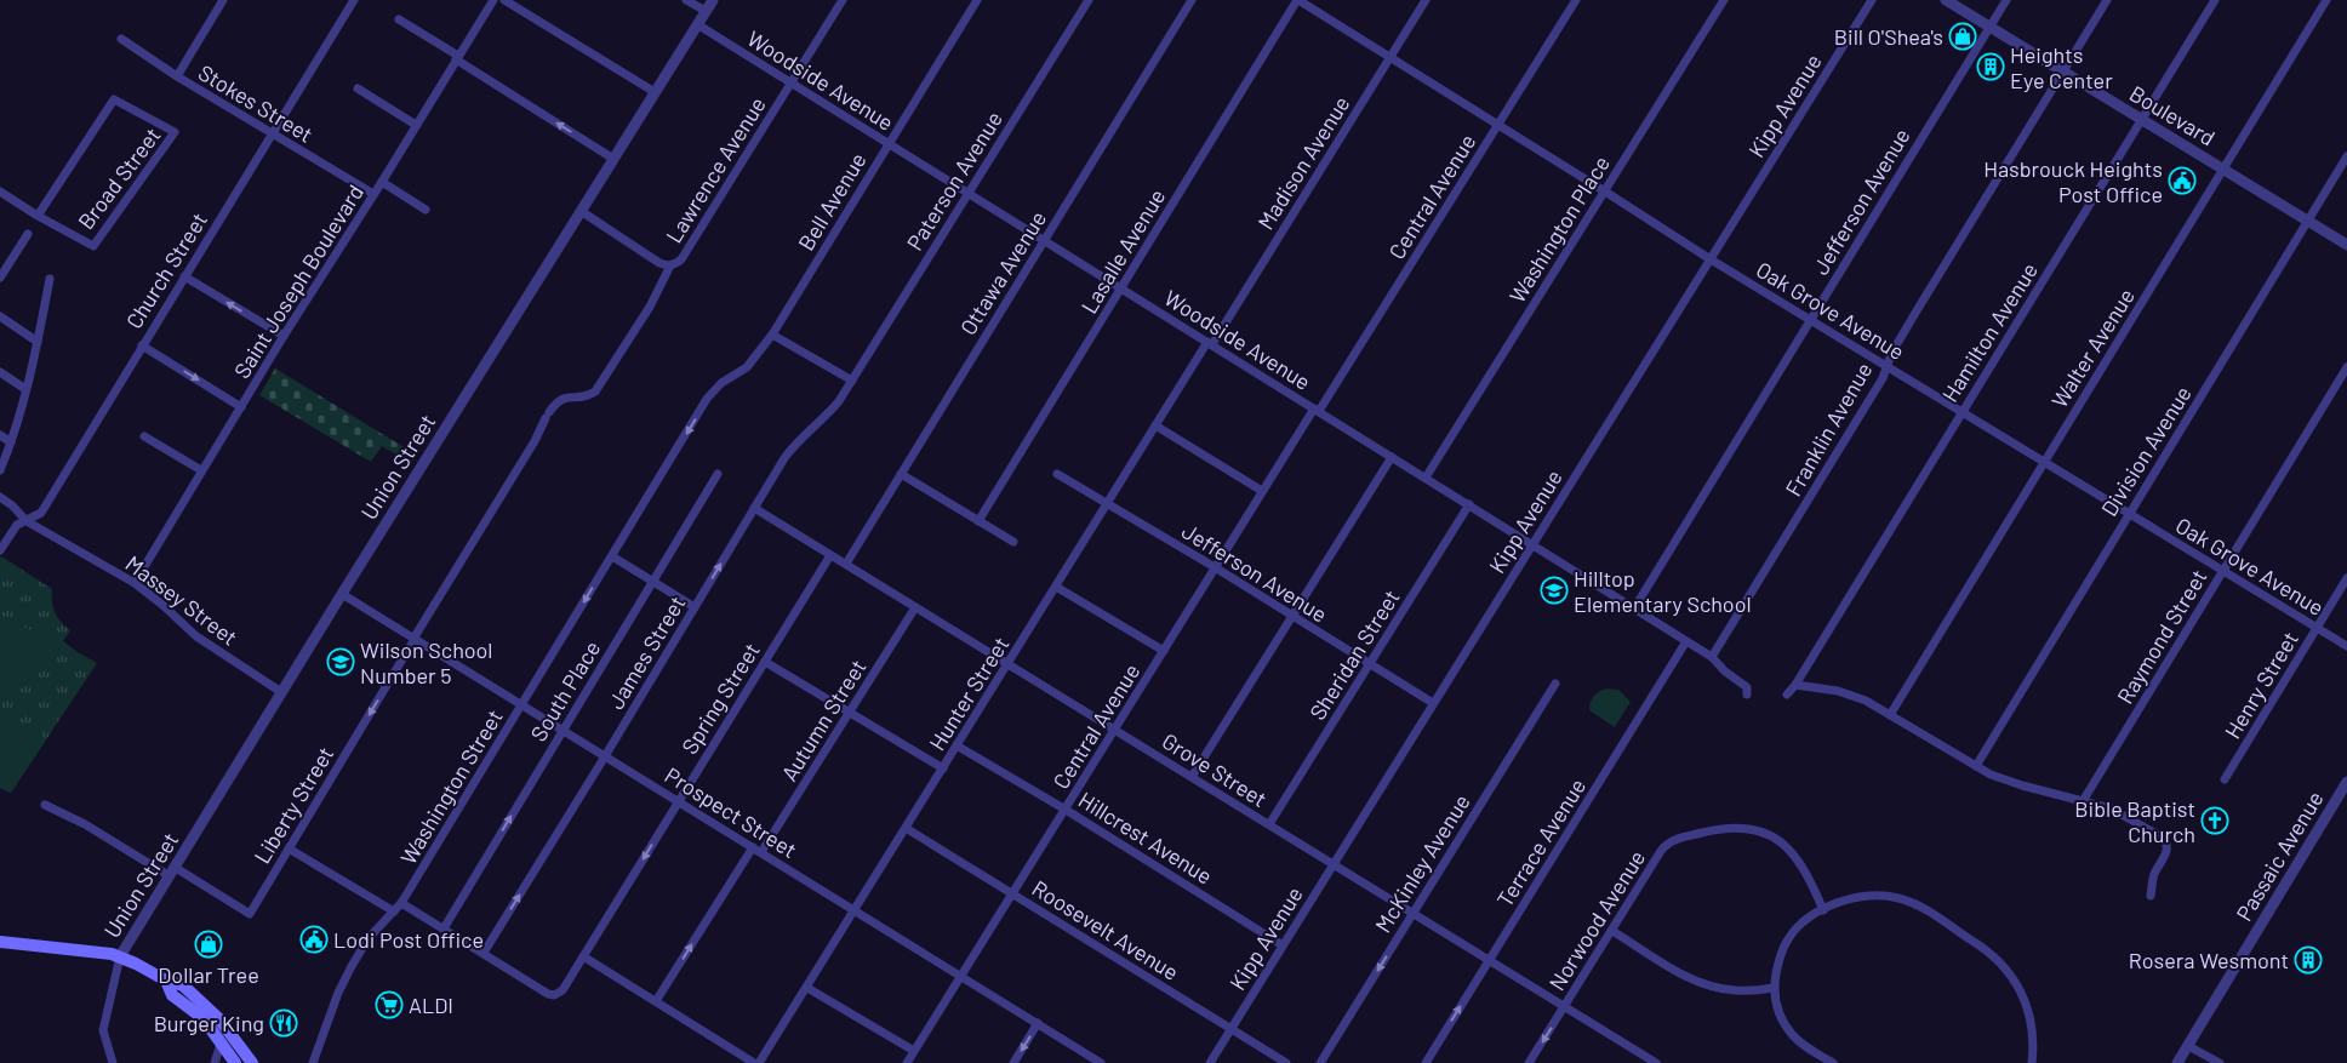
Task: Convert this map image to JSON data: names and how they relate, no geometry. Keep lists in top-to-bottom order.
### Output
{
  "streets": {
    "street": [
      "Woodside Avenue",
      "Stokes Street",
      "Kipp Avenue",
      "Boulevard",
      "Madison Avenue",
      "Lawrence Avenue",
      "Broad Street",
      "Paterson Avenue",
      "Central Avenue",
      "Bell Avenue",
      "Jefferson Avenue",
      "Washington Place",
      "Lasalle Avenue",
      "Church Street",
      "Ottawa Avenue",
      "Saint Joseph Boulevard",
      "Oak Grove Avenue",
      "Hamilton Avenue",
      "Walter Avenue",
      "Franklin Avenue",
      "Division Avenue",
      "Union Street",
      "Massey Street",
      "Raymond Street",
      "James Street",
      "Sheridan Street",
      "Henry Street",
      "South Place",
      "Hunter Street",
      "Spring Street",
      "Autumn Street",
      "Grove Street",
      "Washington Street",
      "Liberty Street",
      "Prospect Street",
      "Hillcrest Avenue",
      "Terrace Avenue",
      "Passaic Avenue",
      "McKinley Avenue",
      "Norwood Avenue",
      "Roosevelt Avenue"
    ]
  },
  "crossings": [
    ["Woodside Avenue", "Kipp Avenue"],
    ["Woodside Avenue", "Madison Avenue"],
    ["Woodside Avenue", "Lawrence Avenue"],
    ["Woodside Avenue", "Paterson Avenue"],
    ["Woodside Avenue", "Central Avenue"],
    ["Woodside Avenue", "Bell Avenue"],
    ["Woodside Avenue", "Jefferson Avenue"],
    ["Woodside Avenue", "Washington Place"],
    ["Woodside Avenue", "Lasalle Avenue"],
    ["Woodside Avenue", "Ottawa Avenue"],
    ["Woodside Avenue", "Franklin Avenue"],
    ["Woodside Avenue", "Union Street"],
    ["Woodside Avenue", "Sheridan Street"],
    ["Woodside Avenue", "Hunter Street"],
    ["Woodside Avenue", "Terrace Avenue"],
    ["Stokes Street", "Church Street"],
    ["Stokes Street", "Saint Joseph Boulevard"],
    ["Kipp Avenue", "Jefferson Avenue"],
    ["Kipp Avenue", "Oak Grove Avenue"],
    ["Kipp Avenue", "Grove Street"],
    ["Kipp Avenue", "Hillcrest Avenue"],
    ["Kipp Avenue", "Roosevelt Avenue"],
    ["Boulevard", "Jefferson Avenue"],
    ["Boulevard", "Hamilton Avenue"],
    ["Boulevard", "Walter Avenue"],
    ["Boulevard", "Franklin Avenue"],
    ["Boulevard", "Division Avenue"],
    ["Madison Avenue", "Oak Grove Avenue"],
    ["Madison Avenue", "Hunter Street"],
    ["Lawrence Avenue", "Union Street"],
    ["Lawrence Avenue", "Liberty Street"],
    ["Paterson Avenue", "James Street"],
    ["Central Avenue", "Jefferson Avenue"],
    ["Central Avenue", "Oak Grove Avenue"],
    ["Central Avenue", "Grove Street"],
    ["Central Avenue", "Prospect Street"],
    ["Central Avenue", "Hillcrest Avenue"],
    ["Central Avenue", "Roosevelt Avenue"],
    ["Bell Avenue", "Washington Street"],
    ["Jefferson Avenue", "Oak Grove Avenue"],
    ["Jefferson Avenue", "Sheridan Street"],
    ["Jefferson Avenue", "Hunter Street"],
    ["Washington Place", "Oak Grove Avenue"],
    ["Lasalle Avenue", "Oak Grove Avenue"],
    ["Church Street", "Massey Street"],
    ["Ottawa Avenue", "Grove Street"],
    ["Saint Joseph Boulevard", "Massey Street"],
    ["Oak Grove Avenue", "Hamilton Avenue"],
    ["Oak Grove Avenue", "Walter Avenue"],
    ["Oak Grove Avenue", "Franklin Avenue"],
    ["Oak Grove Avenue", "Division Avenue"],
    ["Oak Grove Avenue", "Raymond Street"],
    ["Oak Grove Avenue", "Henry Street"],
    ["Union Street", "Massey Street"],
    ["Union Street", "Liberty Street"],
    ["Union Street", "Prospect Street"],
    ["James Street", "Spring Street"],
    ["James Street", "Grove Street"],
    ["James Street", "Prospect Street"],
    ["Sheridan Street", "Grove Street"],
    ["South Place", "Prospect Street"],
    ["Hunter Street", "Grove Street"],
    ["Hunter Street", "Prospect Street"],
    ["Hunter Street", "Hillcrest Avenue"],
    ["Hunter Street", "Roosevelt Avenue"],
    ["Spring Street", "Grove Street"],
    ["Spring Street", "Prospect Street"],
    ["Autumn Street", "Grove Street"],
    ["Autumn Street", "Prospect Street"],
    ["Grove Street", "Terrace Avenue"],
    ["Grove Street", "McKinley Avenue"],
    ["Grove Street", "Norwood Avenue"],
    ["Washington Street", "Prospect Street"],
    ["Liberty Street", "Prospect Street"]
  ],
  "one_way": [
    "James Street",
    "South Place",
    "Autumn Street",
    "Washington Street",
    "McKinley Avenue"
  ],
  "places": {
    "shop": ["Bill O'Shea's", "Dollar Tree"],
    "building": ["Heights Eye Center", "Rosera Wesmont"],
    "public building": ["Hasbrouck Heights Post Office", "Lodi Post Office"],
    "school or university": ["Hilltop Elementary School", "Wilson School Number 5"],
    "church": ["Bible Baptist Church"],
    "supermarket": ["ALDI"],
    "restaurant": ["Burger King"]
  }
}
